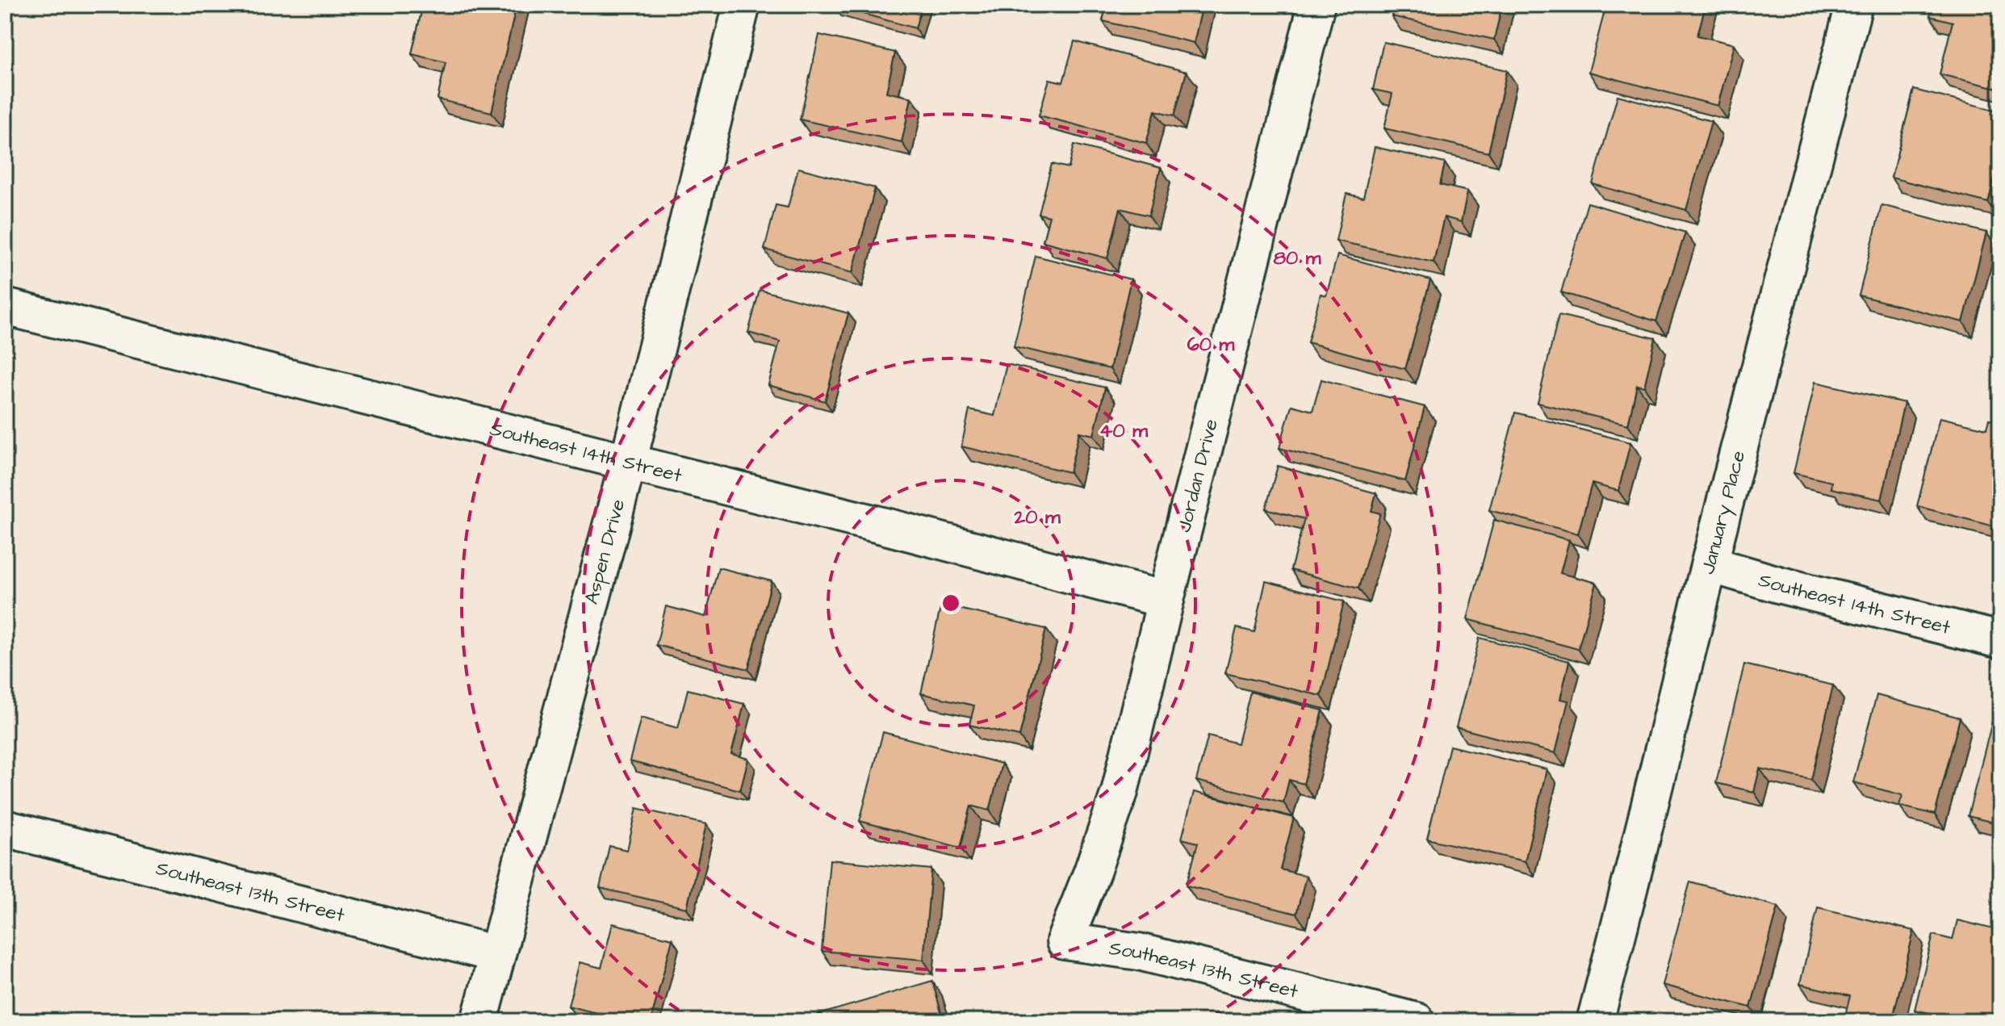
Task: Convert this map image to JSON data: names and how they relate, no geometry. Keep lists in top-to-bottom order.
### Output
{
  "streets": {
    "street": [
      "Southeast 14th Street",
      "Jordan Drive",
      "January Place",
      "Aspen Drive",
      "Southeast 13th Street"
    ]
  },
  "crossings": [
    ["Southeast 14th Street", "Jordan Drive"],
    ["Southeast 14th Street", "January Place"],
    ["Southeast 14th Street", "Aspen Drive"],
    ["Jordan Drive", "Southeast 13th Street"],
    ["Aspen Drive", "Southeast 13th Street"]
  ],
  "rings": [
    "80 m",
    "60 m",
    "40 m",
    "20 m"
  ]
}
